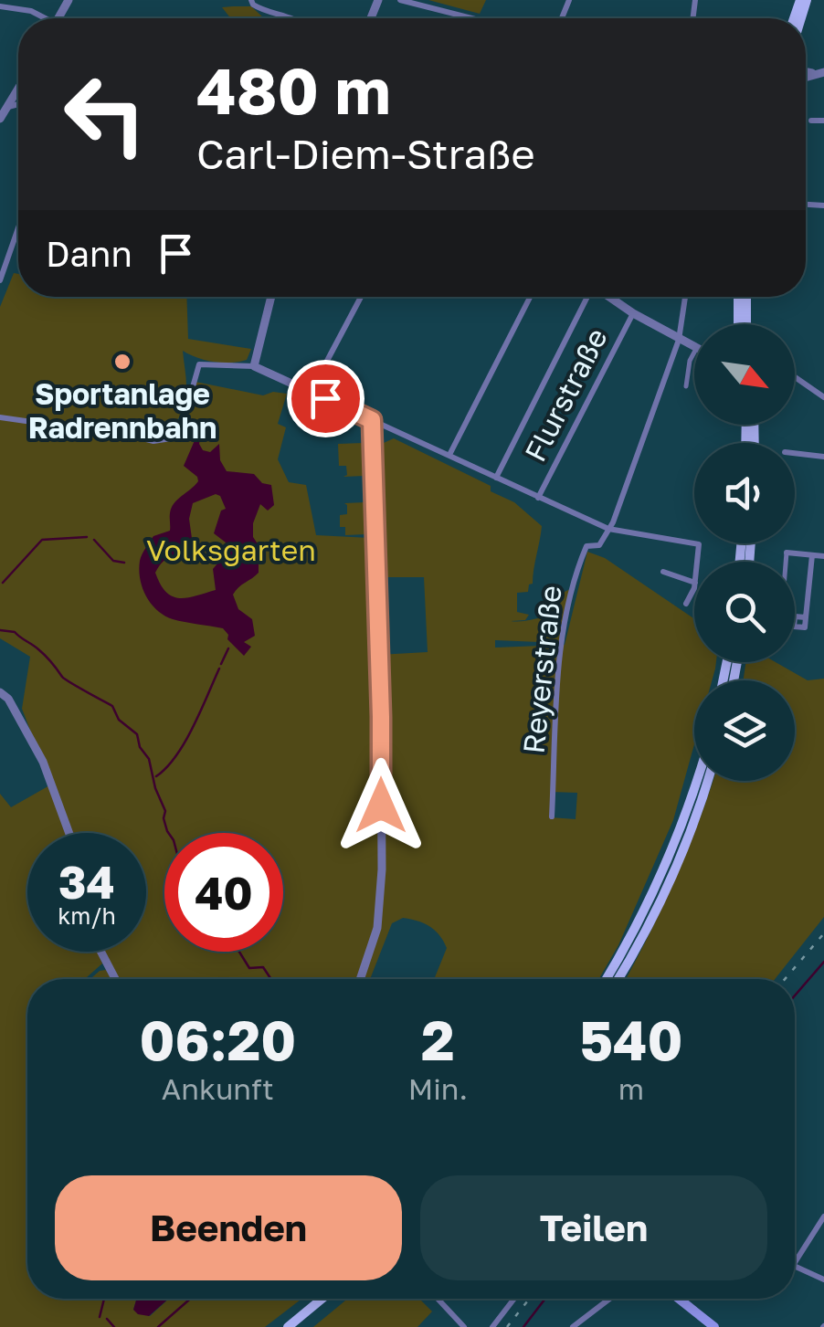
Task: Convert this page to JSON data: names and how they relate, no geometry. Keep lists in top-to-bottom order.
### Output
{
  "streets": {
    "street": ["Flurstraße", "Reyerstraße"]
  },
  "parks": ["Volksgarten"],
  "places": ["Sportanlage Radrennbahn"],
  "north": "bottom right",
  "page": {
    "turn": ["480 m", "Carl-Diem-Straße"],
    "then": "Dann",
    "speed": "34 km/h",
    "limit": "40",
    "eta": [
      "06:20",
      "Ankunft",
      "2",
      "Min.",
      "540",
      "m"
    ],
    "buttons": ["Beenden", "Teilen"]
  }
}
